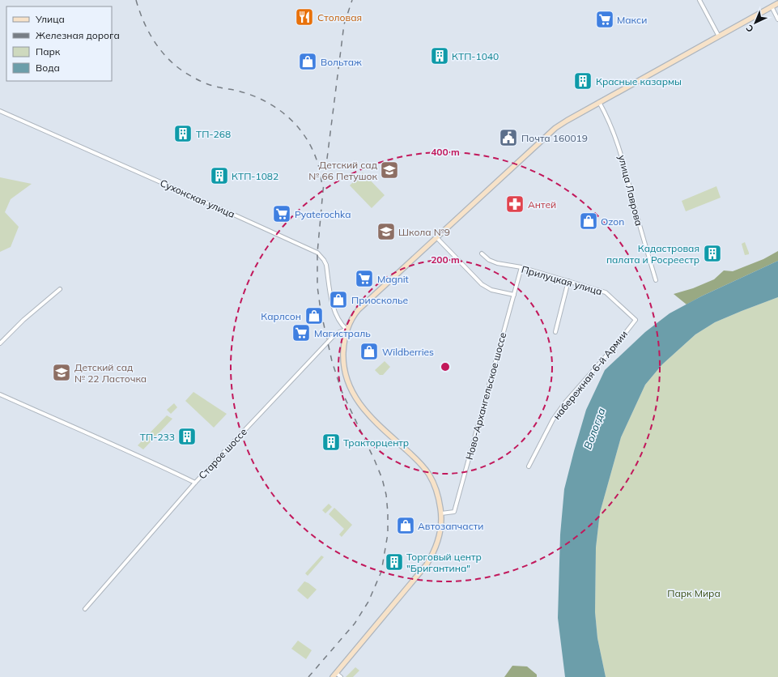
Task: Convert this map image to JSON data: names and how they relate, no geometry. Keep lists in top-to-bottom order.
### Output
{
  "streets": {
    "street": [
      "улица Лаврова",
      "Сухонская улица",
      "Прилуцкая улица",
      "набережная 6-й Армии",
      "Ново-Архангельское шоссе",
      "Старое шоссе"
    ]
  },
  "crossings": [
    ["Сухонская улица", "Старое шоссе"],
    ["Прилуцкая улица", "набережная 6-й Армии"],
    ["Прилуцкая улица", "Ново-Архангельское шоссе"]
  ],
  "water": ["Вологда"],
  "parks": ["Парк Мира"],
  "places": {
    "restaurant": ["Столовая"],
    "supermarket": [
      "Макси",
      "Pyaterochka",
      "Magnit",
      "Магистраль"
    ],
    "building": [
      "КТП-1040",
      "Красные казармы",
      "ТП-268",
      "КТП-1082",
      "Кадастровая палата и Росреестр",
      "ТП-233",
      "Тракторцентр",
      "Торговый центр \"Бригантина\""
    ],
    "shop": [
      "Вольтаж",
      "Ozon",
      "Приосколье",
      "Карлсон",
      "Wildberries",
      "Автозапчасти"
    ],
    "public building": ["Почта 160019"],
    "school or university": ["Детский сад № 66 Петушок", "Школа №9", "Детский сад № 22 Ласточка"],
    "pharmacy": ["Антей"]
  },
  "legend": [
    "Улица",
    "Железная дорога",
    "Парк",
    "Вода"
  ],
  "north": "bottom left",
  "rings": ["400 m", "200 m"]
}
